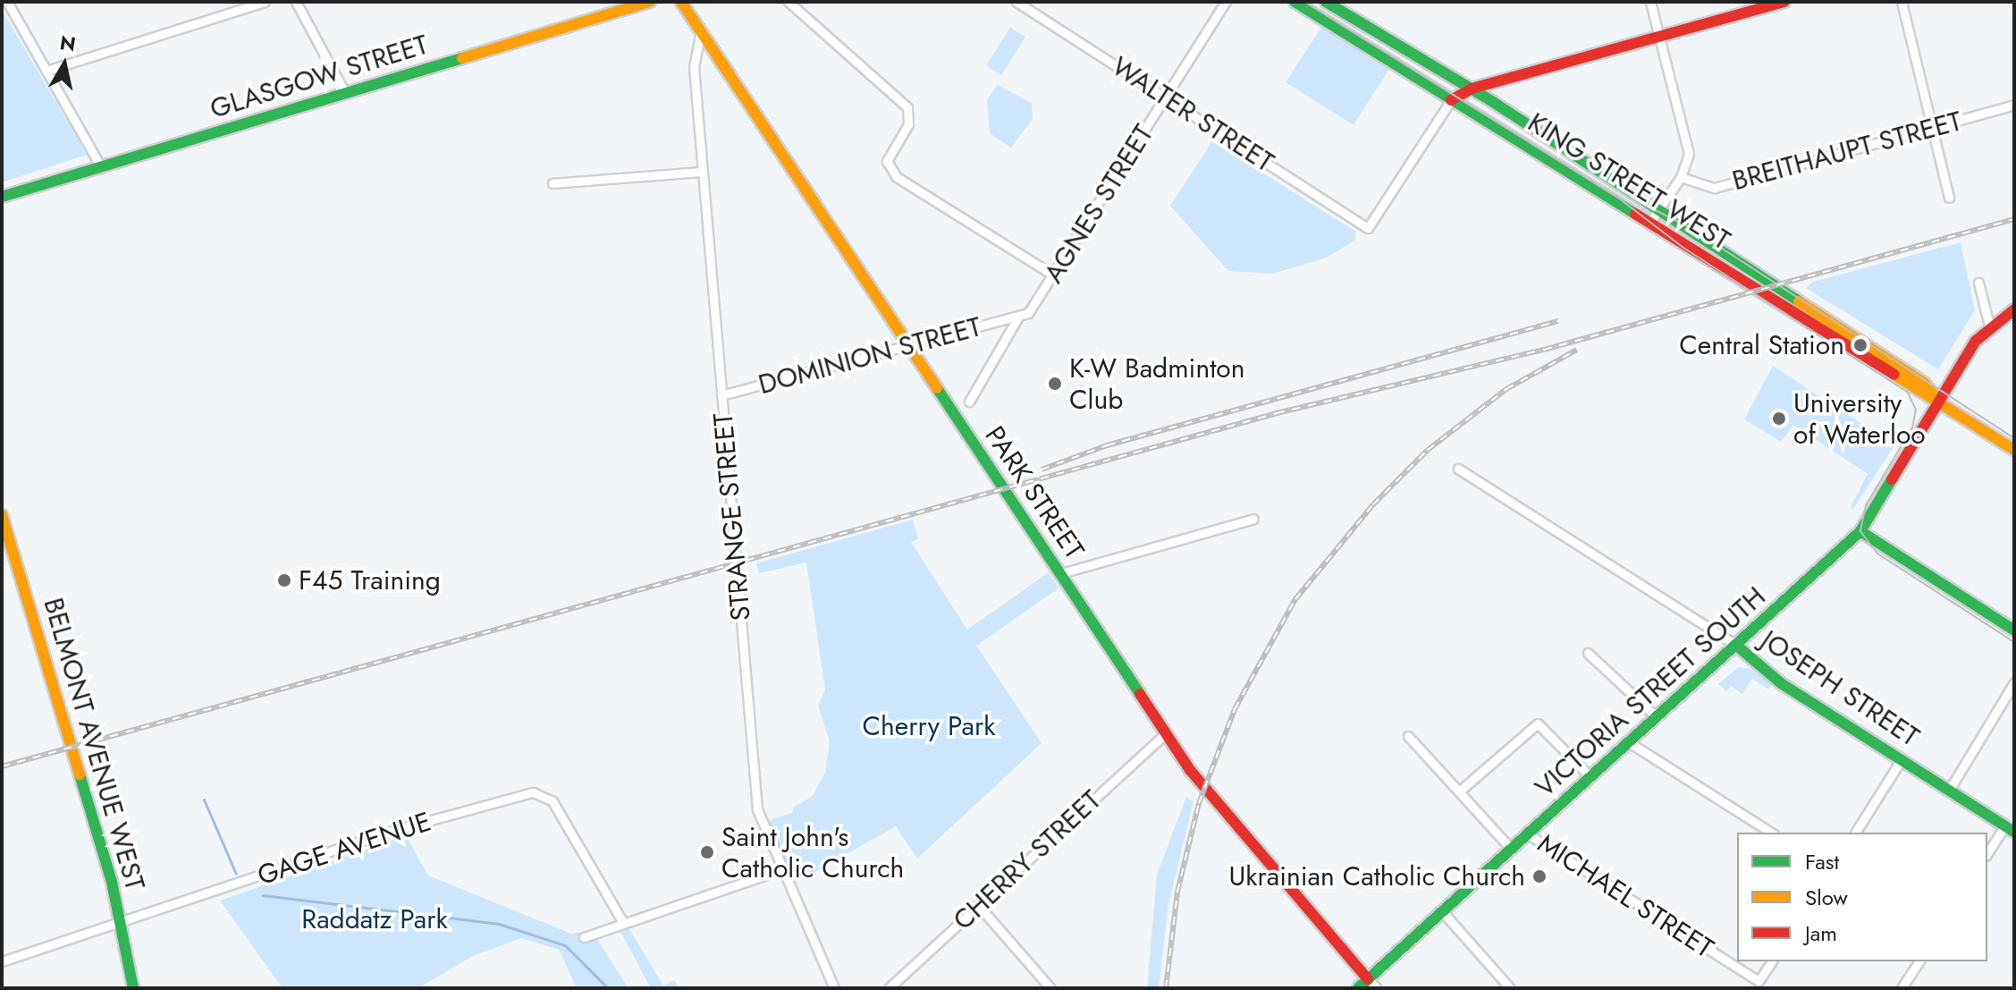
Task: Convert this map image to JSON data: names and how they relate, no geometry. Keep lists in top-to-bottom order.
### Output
{
  "streets": {
    "street": [
      "GLASGOW STREET",
      "WALTER STREET",
      "BREITHAUPT STREET",
      "KING STREET WEST",
      "AGNES STREET",
      "DOMINION STREET",
      "PARK STREET",
      "STRANGE STREET",
      "JOSEPH STREET",
      "VICTORIA STREET SOUTH",
      "BELMONT AVENUE WEST",
      "GAGE AVENUE",
      "CHERRY STREET",
      "MICHAEL STREET"
    ]
  },
  "crossings": [
    ["WALTER STREET", "KING STREET WEST"],
    ["WALTER STREET", "AGNES STREET"],
    ["KING STREET WEST", "VICTORIA STREET SOUTH"],
    ["AGNES STREET", "DOMINION STREET"],
    ["DOMINION STREET", "PARK STREET"],
    ["DOMINION STREET", "STRANGE STREET"],
    ["PARK STREET", "STRANGE STREET"],
    ["PARK STREET", "VICTORIA STREET SOUTH"],
    ["PARK STREET", "CHERRY STREET"],
    ["JOSEPH STREET", "VICTORIA STREET SOUTH"],
    ["VICTORIA STREET SOUTH", "MICHAEL STREET"],
    ["BELMONT AVENUE WEST", "GAGE AVENUE"]
  ],
  "parks": ["Cherry Park", "Raddatz Park"],
  "places": [
    "Central Station",
    "K-W Badminton Club",
    "University of Waterloo",
    "F45 Training",
    "Saint John's Catholic Church",
    "Ukrainian Catholic Church"
  ],
  "legend": ["Fast", "Slow", "Jam"],
  "north": "top"
}
